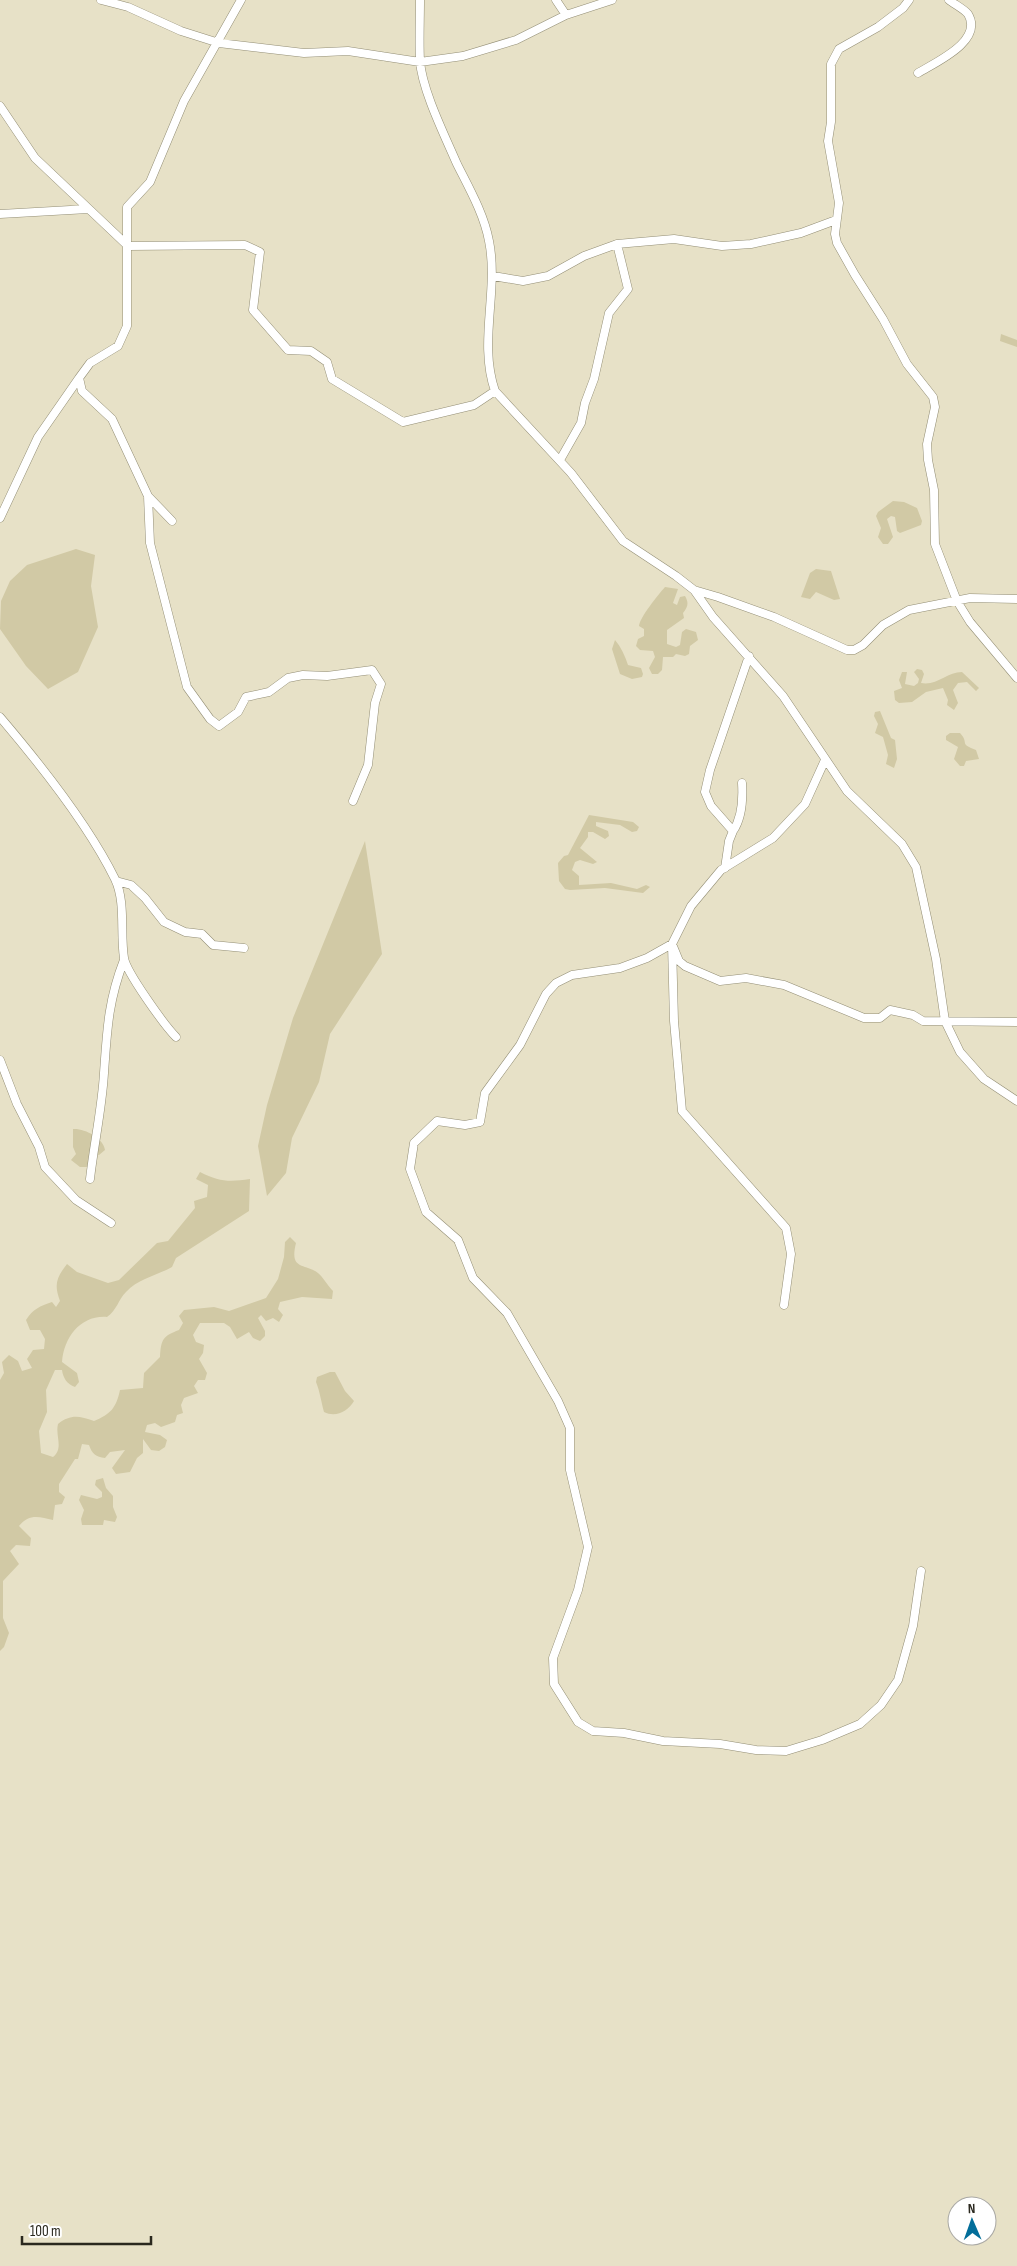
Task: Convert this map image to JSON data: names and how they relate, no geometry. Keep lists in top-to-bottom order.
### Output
{
  "scale_bar": "100 m",
  "north": "top"
}
